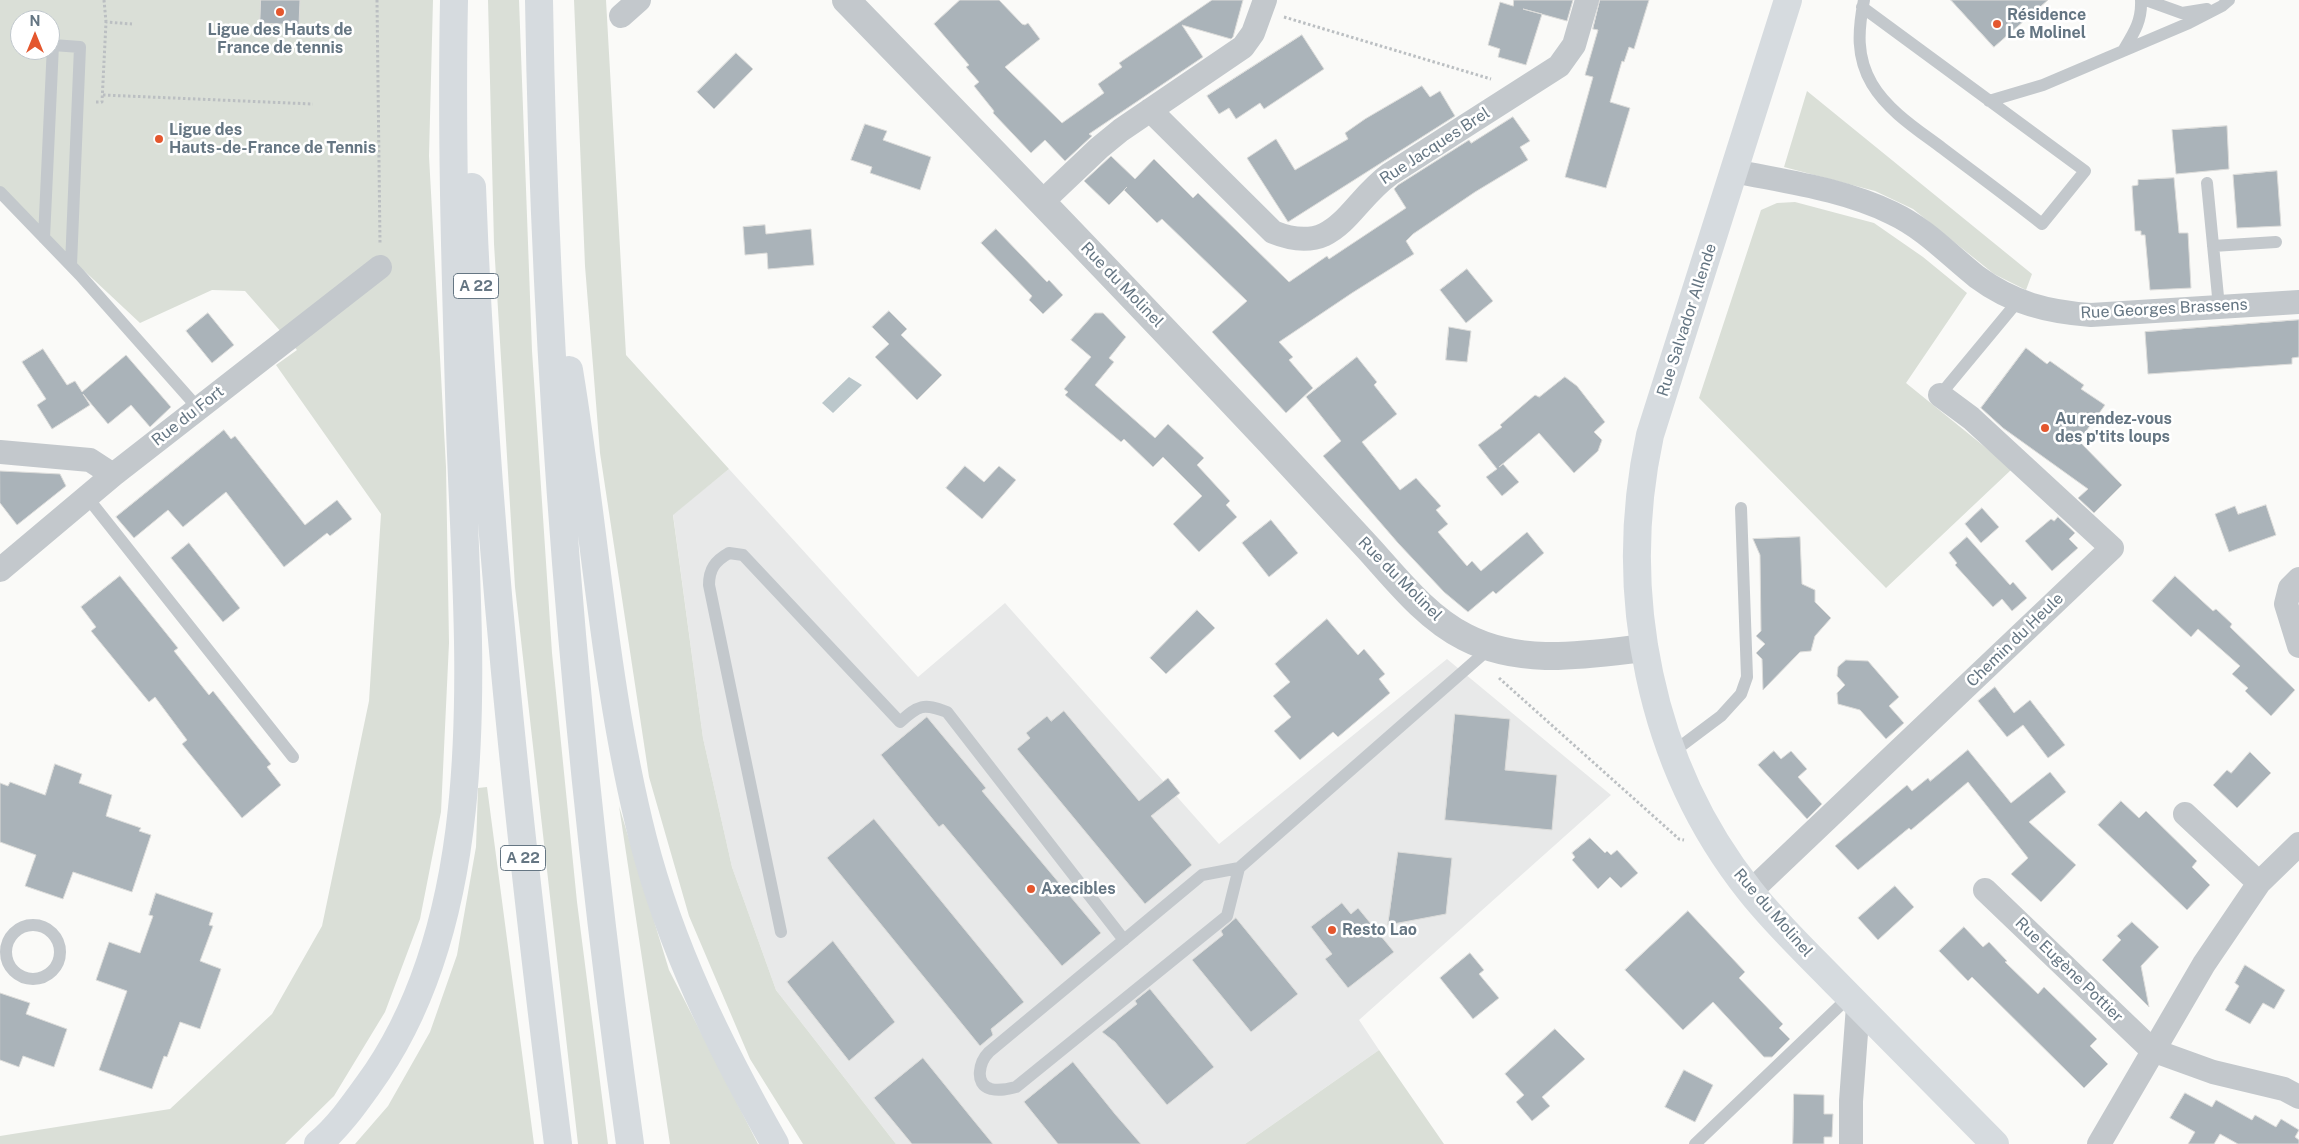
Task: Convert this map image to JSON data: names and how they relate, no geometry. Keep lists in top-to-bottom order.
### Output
{
  "streets": {
    "main road": ["Rue du Molinel", "A 22", "Rue Salvador Allende"],
    "street": [
      "Rue Jacques Brel",
      "Rue Georges Brassens",
      "Rue du Fort",
      "Chemin du Heule",
      "Rue Eugène Pottier"
    ]
  },
  "crossings": [
    ["Rue du Molinel", "Rue Salvador Allende"],
    ["Rue du Molinel", "Chemin du Heule"],
    ["Rue Georges Brassens", "Rue Salvador Allende"]
  ],
  "places": [
    "Ligue des Hauts de France de tennis",
    "Résidence Le Molinel",
    "Ligue des Hauts-de-France de Tennis",
    "Au rendez-vous des p'tits loups",
    "Axecibles",
    "Resto Lao"
  ],
  "north": "top"
}
